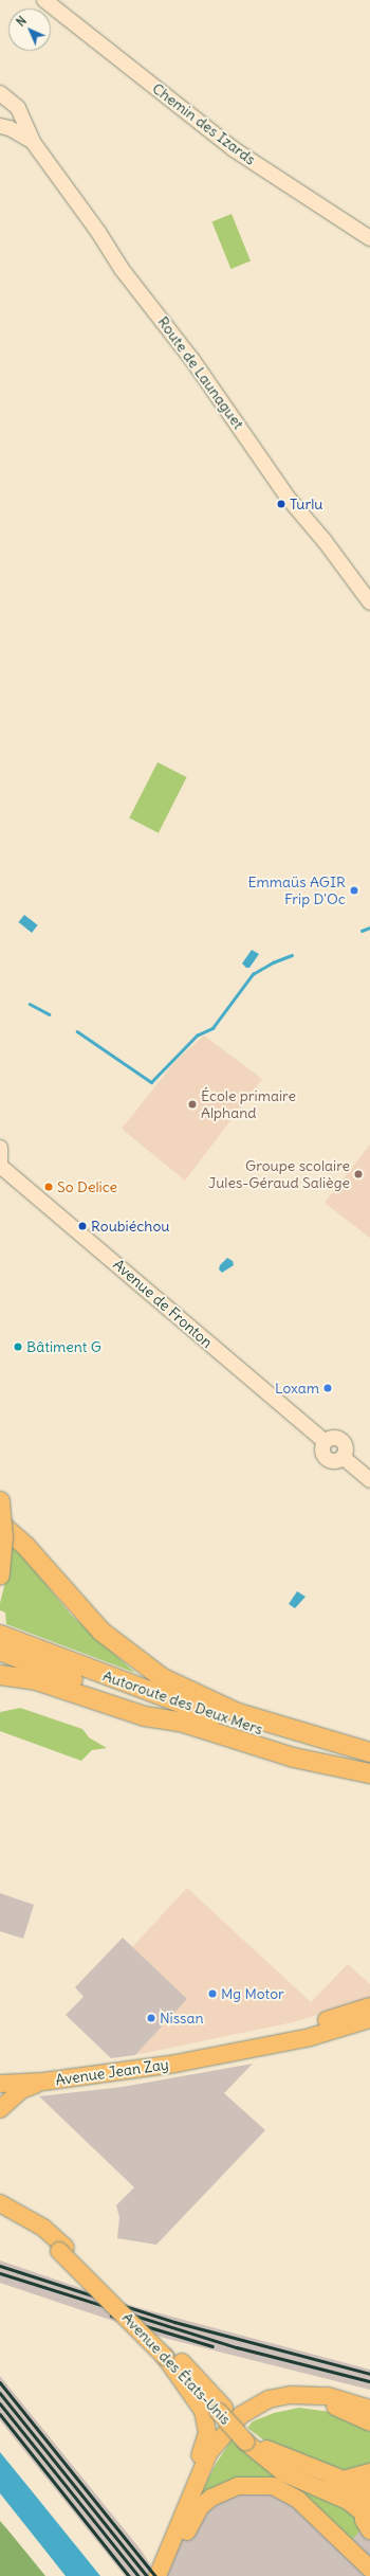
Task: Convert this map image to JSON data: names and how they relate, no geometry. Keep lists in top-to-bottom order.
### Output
{
  "streets": {
    "highway": ["Autoroute des Deux Mers"],
    "main road": [
      "Chemin des Izards",
      "Route de Launaguet",
      "Avenue de Fronton",
      "Avenue Jean Zay",
      "Avenue des États-Unis"
    ]
  },
  "places": [
    "Turlu",
    "Emmaüs AGIR Frip D'Oc",
    "École primaire Alphand",
    "Groupe scolaire Jules-Géraud Saliège",
    "So Delice",
    "Roubiéchou",
    "Bâtiment G",
    "Loxam",
    "Mg Motor",
    "Nissan"
  ],
  "north": "top left"
}
